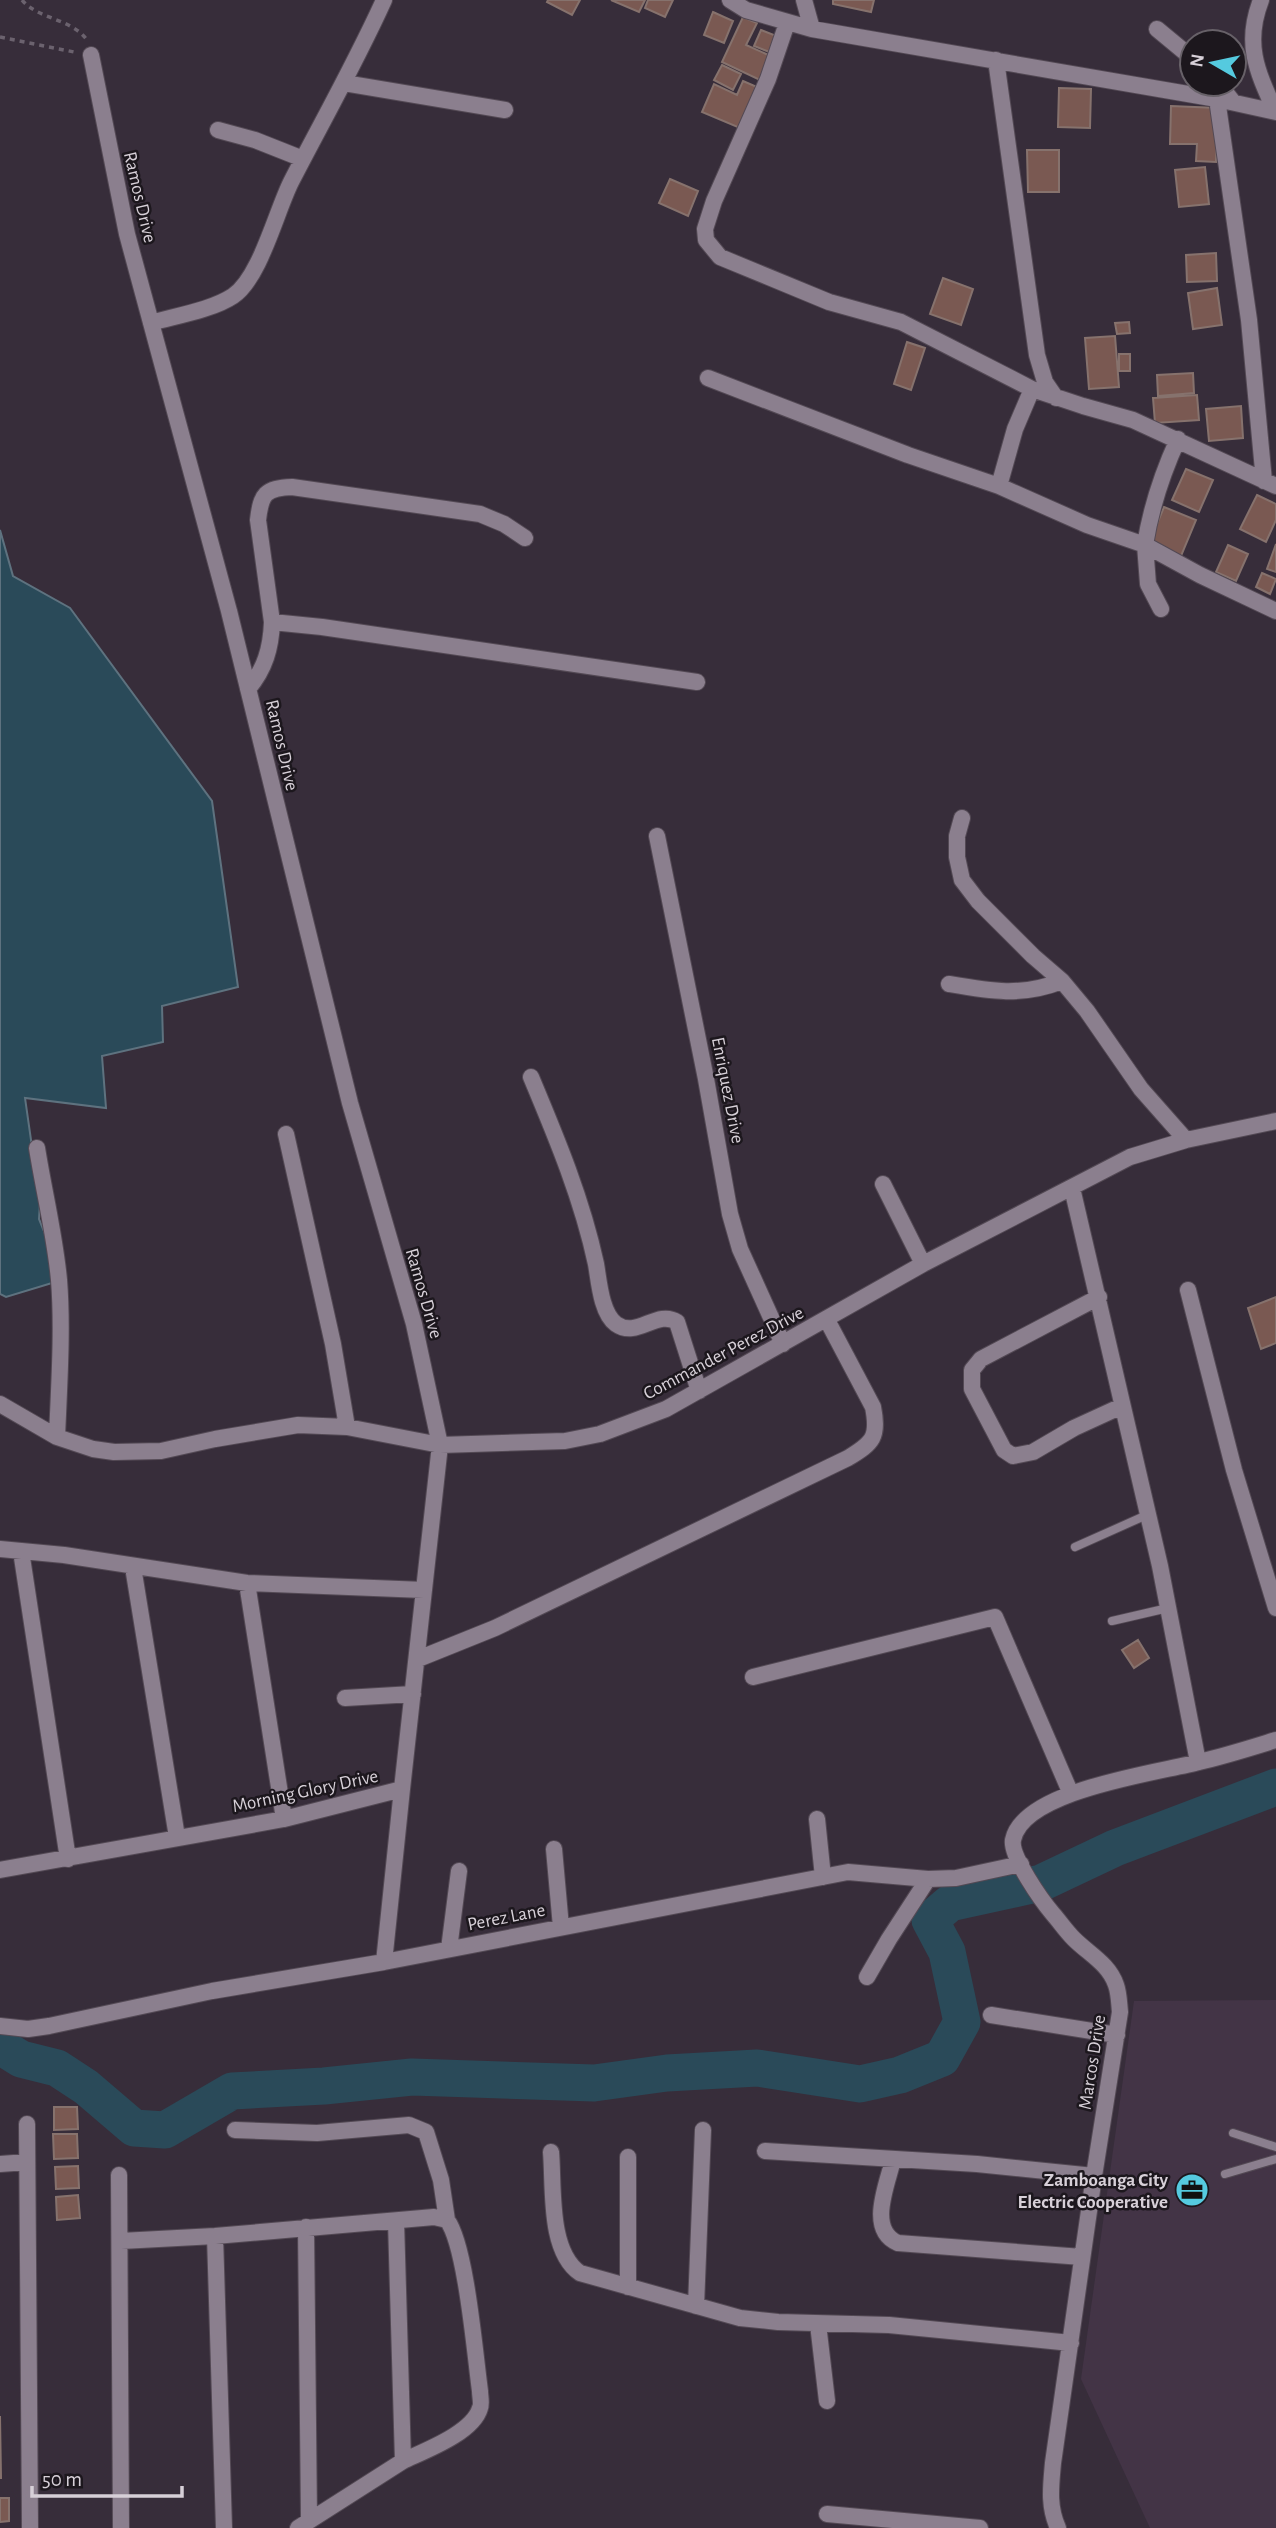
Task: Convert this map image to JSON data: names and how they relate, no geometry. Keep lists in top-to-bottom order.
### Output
{
  "streets": {
    "street": [
      "Ramos Drive",
      "Enriquez Drive",
      "Commander Perez Drive",
      "Morning Glory Drive",
      "Perez Lane",
      "Marcos Drive"
    ]
  },
  "crossings": [
    ["Ramos Drive", "Commander Perez Drive"],
    ["Ramos Drive", "Morning Glory Drive"],
    ["Enriquez Drive", "Commander Perez Drive"],
    ["Commander Perez Drive", "Morning Glory Drive"],
    ["Perez Lane", "Marcos Drive"]
  ],
  "places": {
    "office": ["Zamboanga City Electric Cooperative"]
  },
  "scale_bar": "50 m",
  "north": "left"
}
